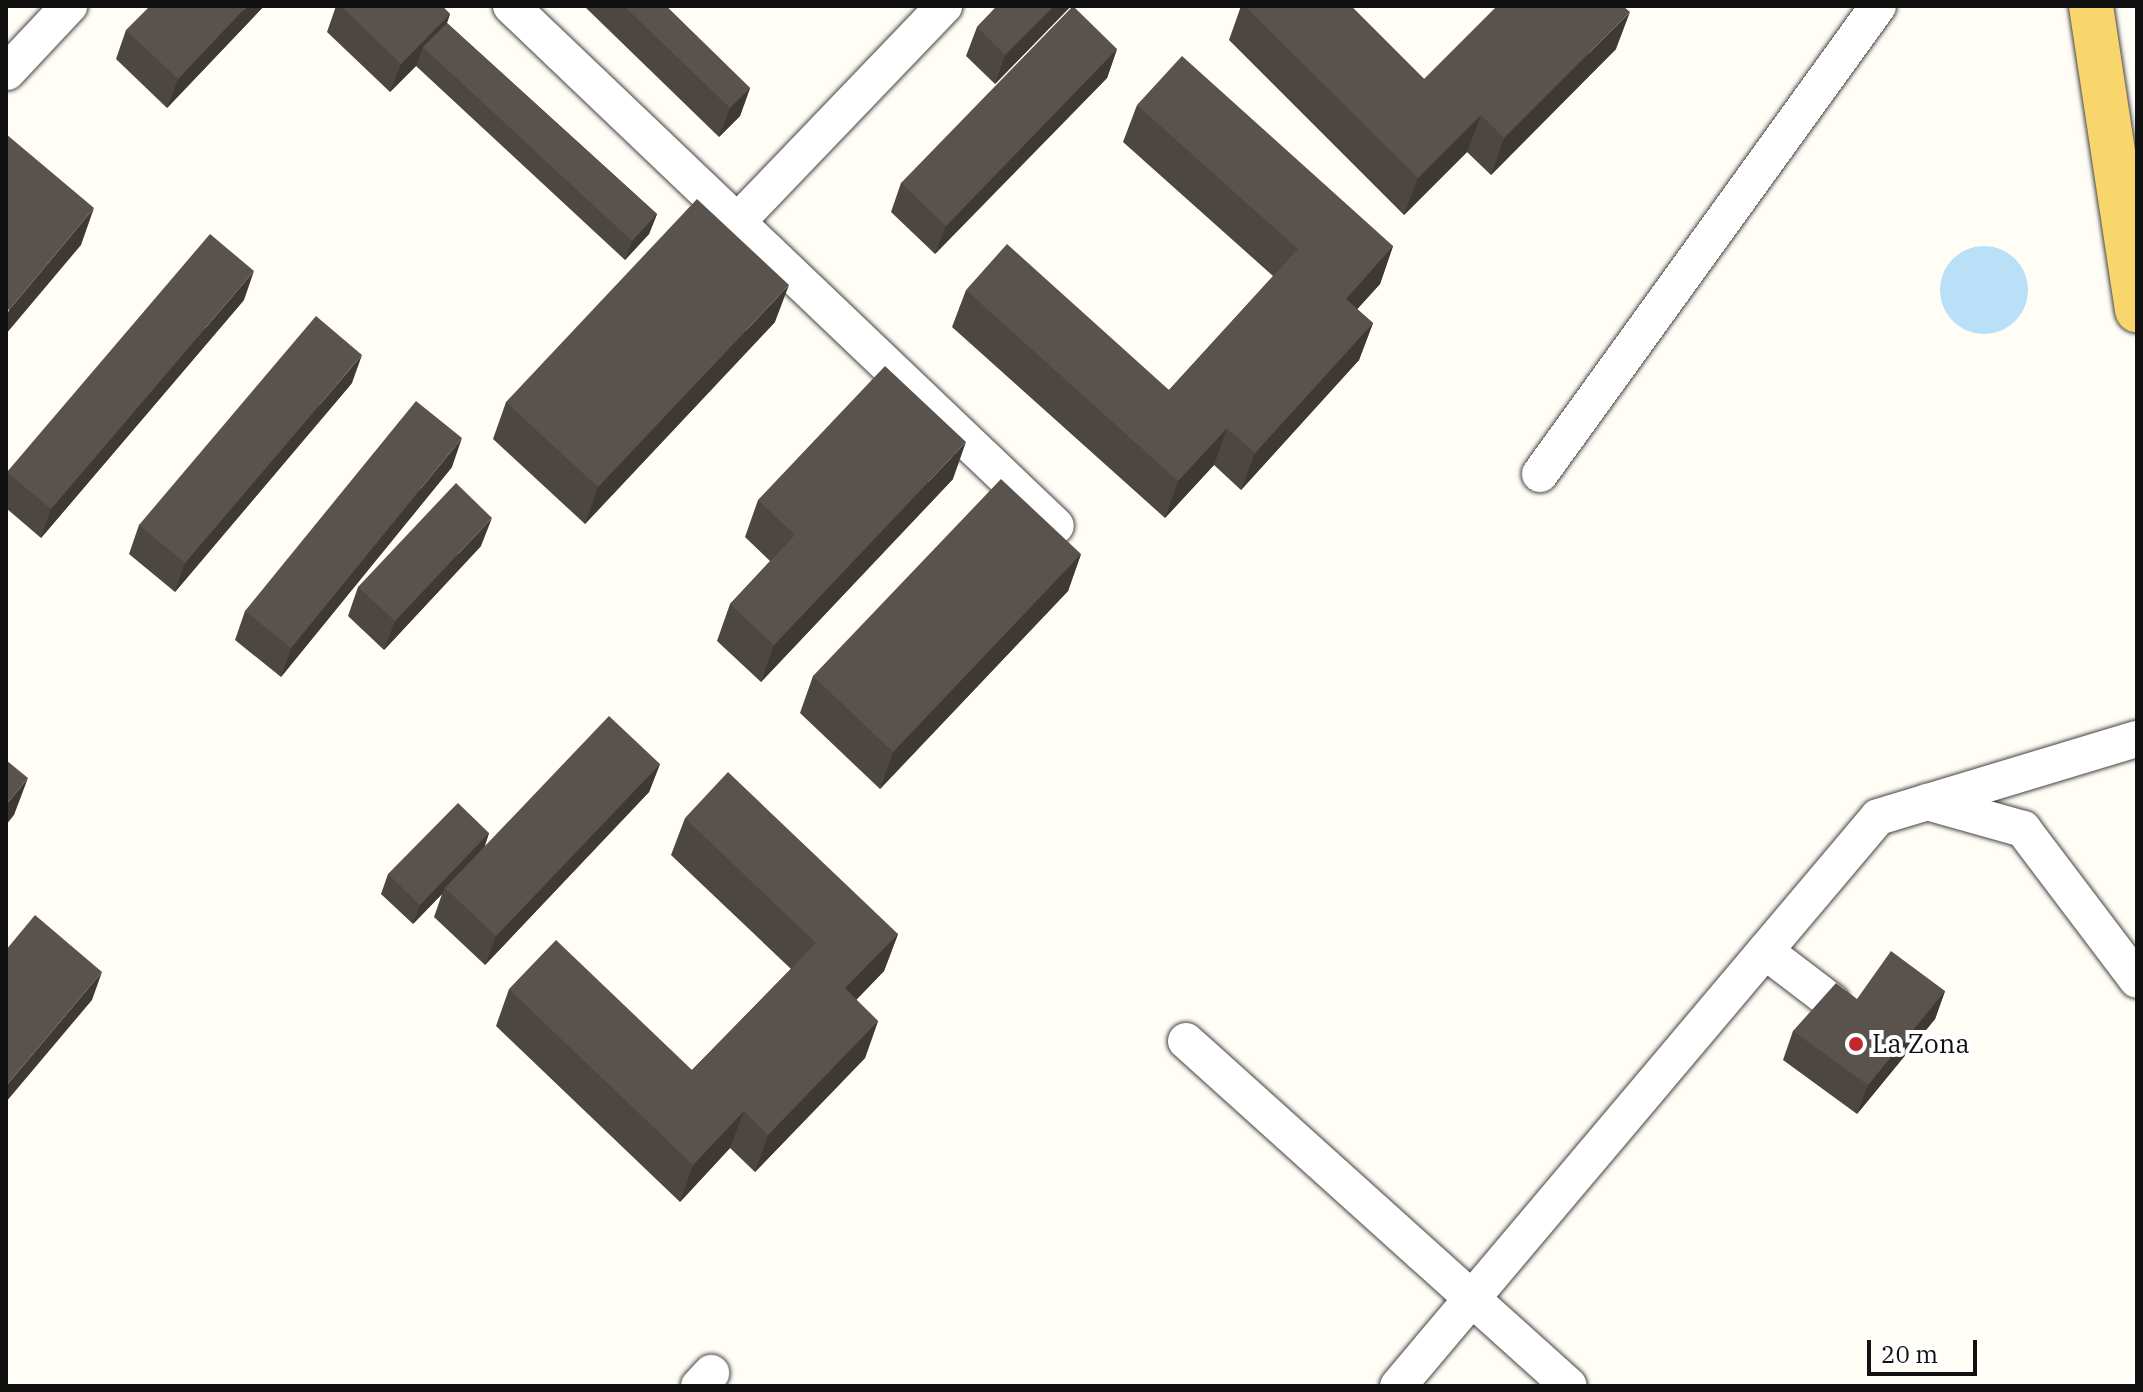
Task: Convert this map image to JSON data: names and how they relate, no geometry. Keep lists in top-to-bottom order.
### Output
{
  "places": ["La Zona"],
  "scale_bar": "20 m"
}
